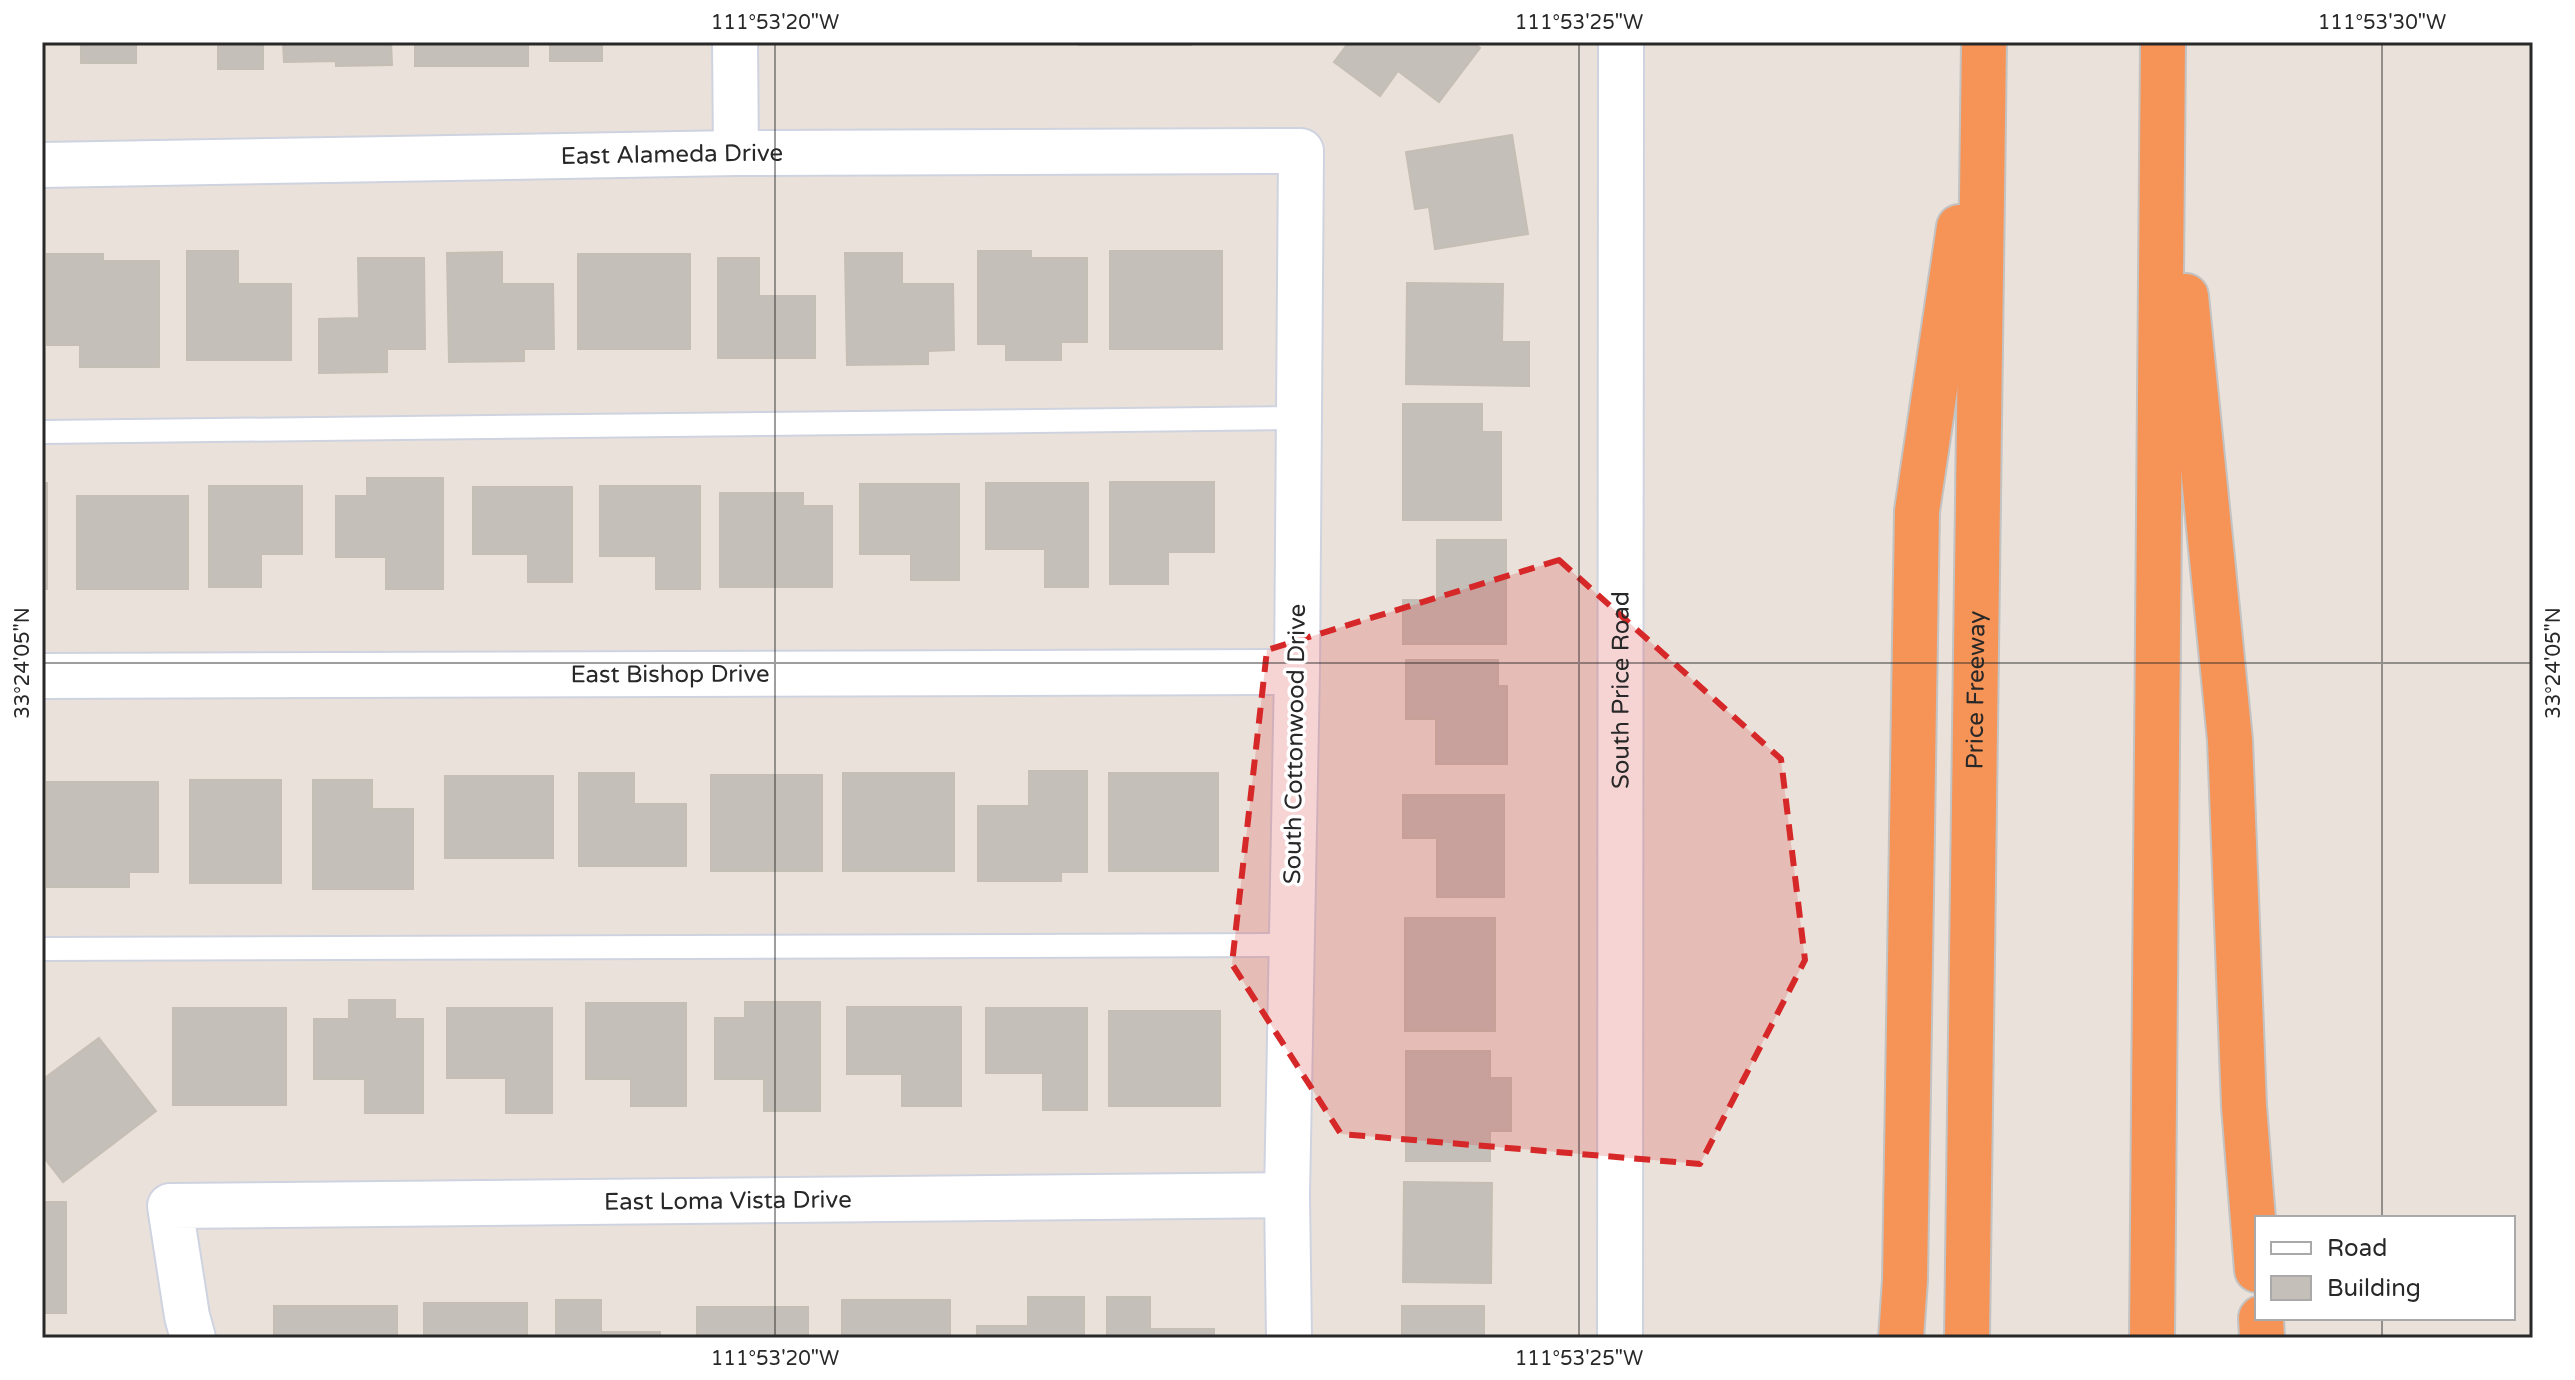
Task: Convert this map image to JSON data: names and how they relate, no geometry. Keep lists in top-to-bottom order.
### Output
{
  "streets": {
    "highway": ["Price Freeway"],
    "street": [
      "East Alameda Drive",
      "East Bishop Drive",
      "South Price Road",
      "South Cottonwood Drive",
      "East Loma Vista Drive"
    ]
  },
  "crossings": [
    ["East Alameda Drive", "South Cottonwood Drive"],
    ["East Bishop Drive", "South Cottonwood Drive"],
    ["South Cottonwood Drive", "East Loma Vista Drive"]
  ],
  "legend": ["Road", "Building"],
  "coordinates": [
    "111°53'20\"W",
    "111°53'25\"W",
    "111°53'30\"W",
    "33°24'05\"N"
  ]
}
